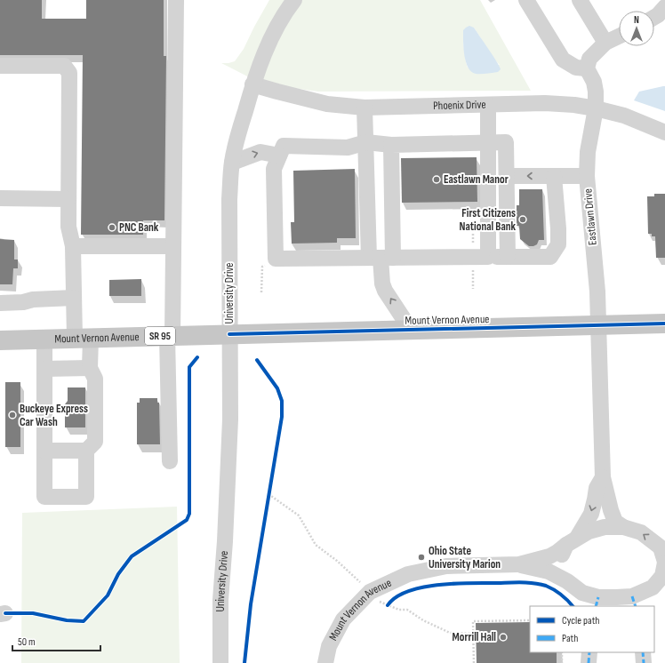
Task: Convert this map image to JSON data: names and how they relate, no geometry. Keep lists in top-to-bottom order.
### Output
{
  "streets": {
    "main road": ["Mount Vernon Avenue", "SR 95"],
    "street": ["Phoenix Drive", "Eastlawn Drive", "University Drive"]
  },
  "crossings": [
    ["Phoenix Drive", "Eastlawn Drive"],
    ["Phoenix Drive", "University Drive"],
    ["Eastlawn Drive", "Mount Vernon Avenue"],
    ["University Drive", "Mount Vernon Avenue"]
  ],
  "places": [
    "Eastlawn Manor",
    "First Citizens National Bank",
    "PNC Bank",
    "Buckeye Express Car Wash",
    "Ohio State University Marion",
    "Morrill Hall"
  ],
  "legend": ["Cycle path", "Path"],
  "scale_bar": "50 m",
  "north": "top"
}
